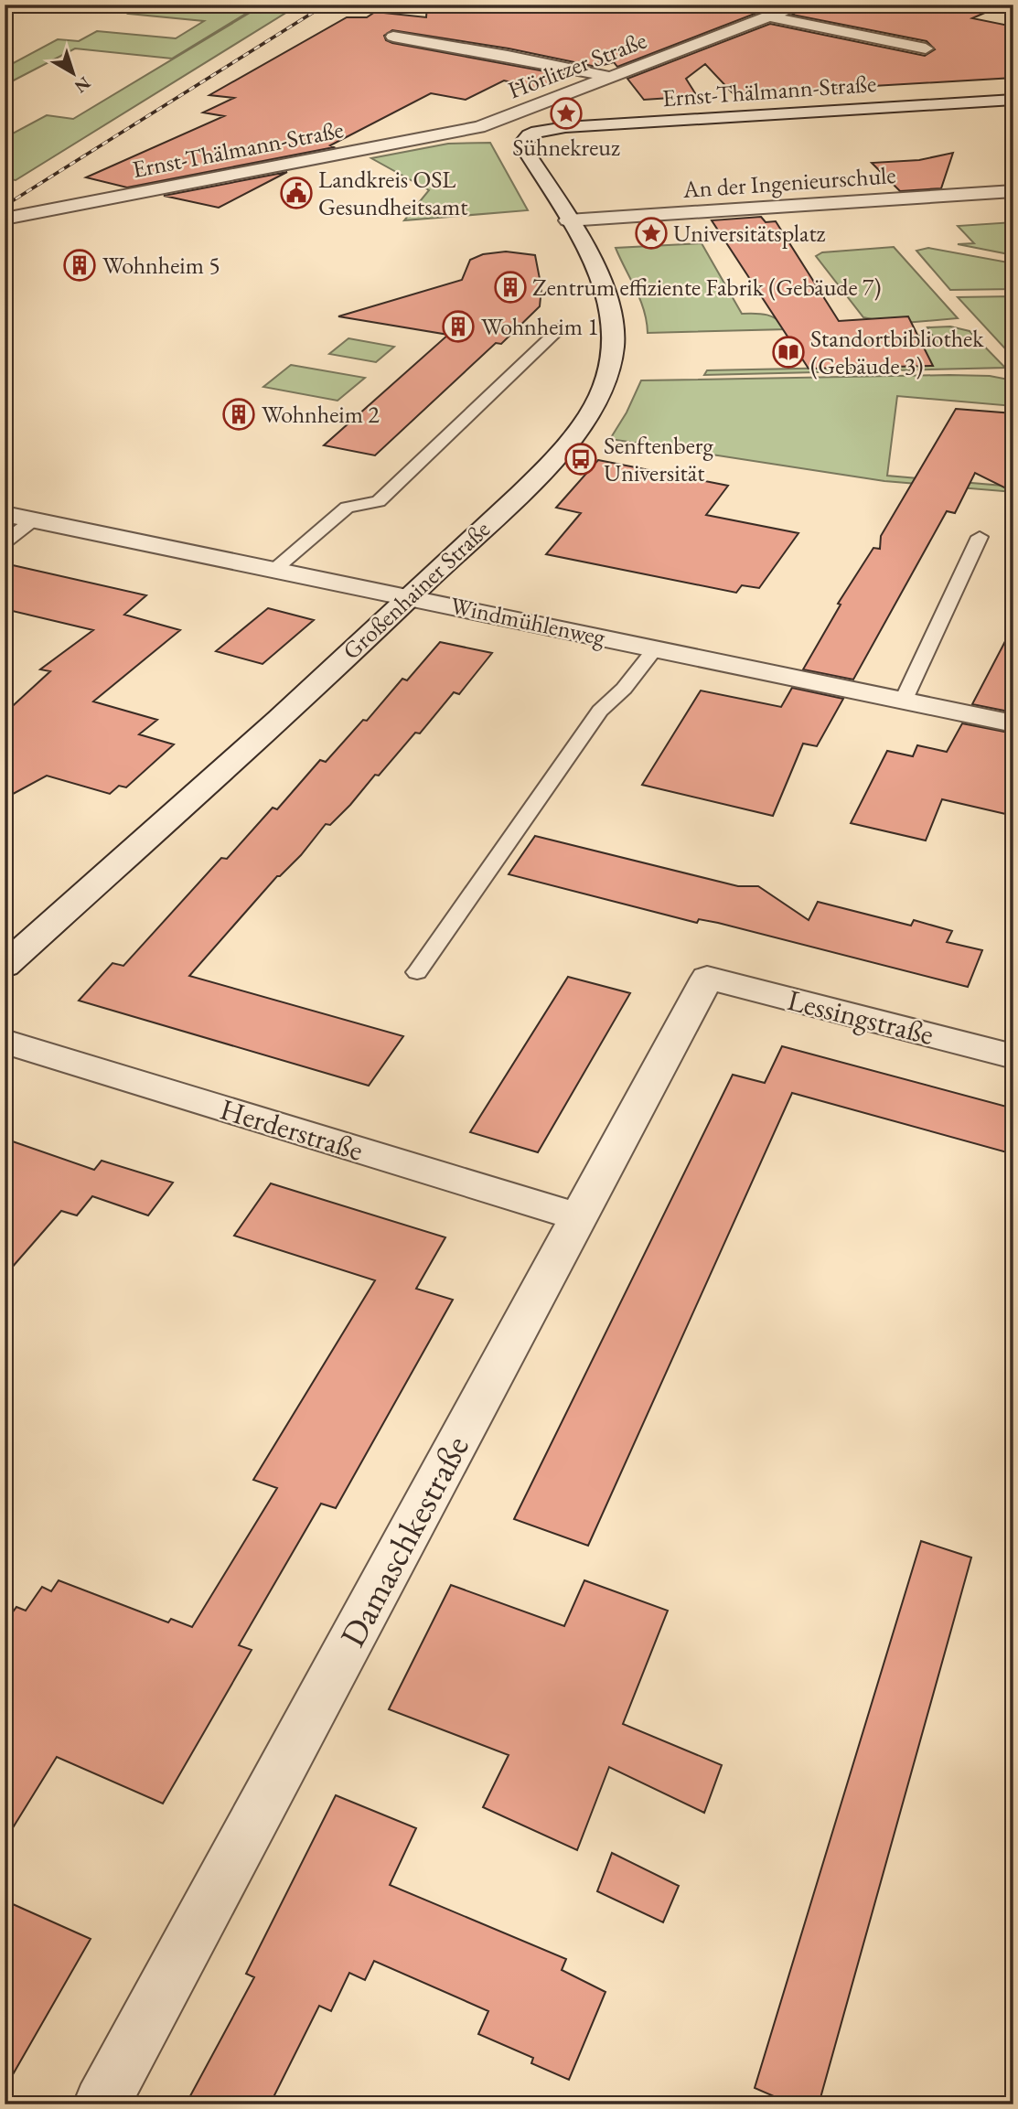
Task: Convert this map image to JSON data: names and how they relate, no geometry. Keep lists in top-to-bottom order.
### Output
{
  "streets": {
    "street": [
      "Hörlitzer Straße",
      "Ernst-Thälmann-Straße",
      "An der Ingenieurschule",
      "Großenhainer Straße",
      "Windmühlenweg",
      "Lessingstraße",
      "Herderstraße",
      "Damaschkestraße"
    ]
  },
  "crossings": [
    ["Hörlitzer Straße", "Ernst-Thälmann-Straße"],
    ["Ernst-Thälmann-Straße", "Großenhainer Straße"],
    ["An der Ingenieurschule", "Großenhainer Straße"],
    ["Großenhainer Straße", "Windmühlenweg"],
    ["Lessingstraße", "Damaschkestraße"],
    ["Herderstraße", "Damaschkestraße"]
  ],
  "places": {
    "place": ["Sühnekreuz", "Universitätsplatz"],
    "public building": ["Landkreis OSL Gesundheitsamt"],
    "building": [
      "Wohnheim 5",
      "Zentrum effiziente Fabrik (Gebäude 7)",
      "Wohnheim 1",
      "Wohnheim 2"
    ],
    "library": ["Standortbibliothek (Gebäude 3)"],
    "bus stop": ["Senftenberg Universität"]
  },
  "north": "bottom right"
}
